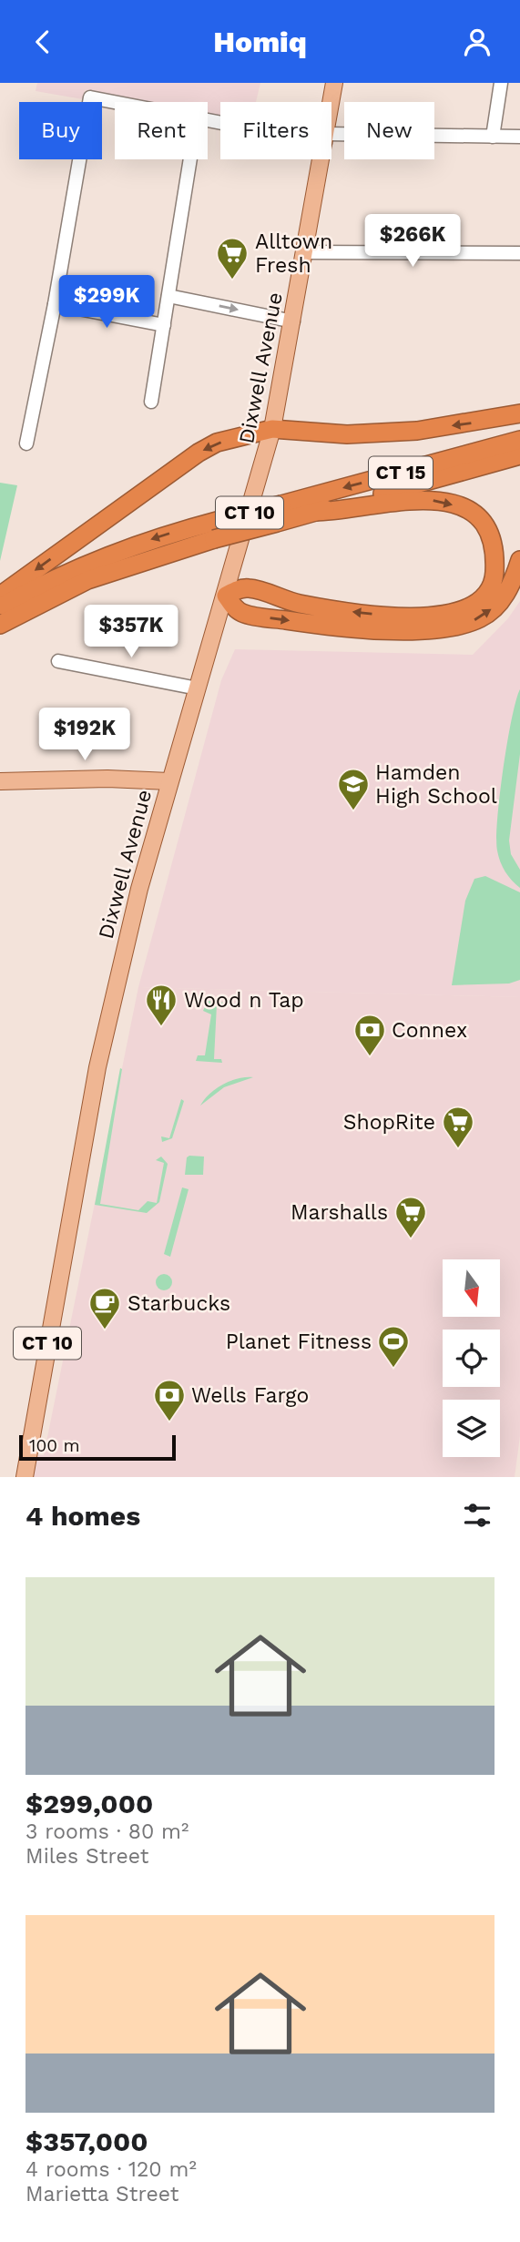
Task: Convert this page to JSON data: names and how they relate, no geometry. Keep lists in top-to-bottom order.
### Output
{
  "streets": {
    "highway": ["CT 15"],
    "main road": ["Dixwell Avenue", "CT 10"]
  },
  "places": {
    "supermarket": ["Alltown Fresh", "ShopRite", "Marshalls"],
    "school or university": ["Hamden High School"],
    "restaurant": ["Wood n Tap"],
    "bank": ["Connex", "Wells Fargo"],
    "cafe": ["Starbucks"],
    "sports": ["Planet Fitness"]
  },
  "scale_bar": "100 m",
  "north": "bottom",
  "page": {
    "header": "Homiq",
    "chip": [
      "Buy",
      "Rent",
      "Filters",
      "New"
    ],
    "price": [
      "$266K",
      "$299K",
      "$357K",
      "$192K"
    ],
    "scale": "100 m",
    "heading": "4 homes",
    "list": [
      {
        "name": "$299,000",
        "note": "3 rooms · 80 m² · Miles Street"
      },
      {
        "name": "$357,000",
        "note": "4 rooms · 120 m² · Marietta Street"
      }
    ]
  }
}
